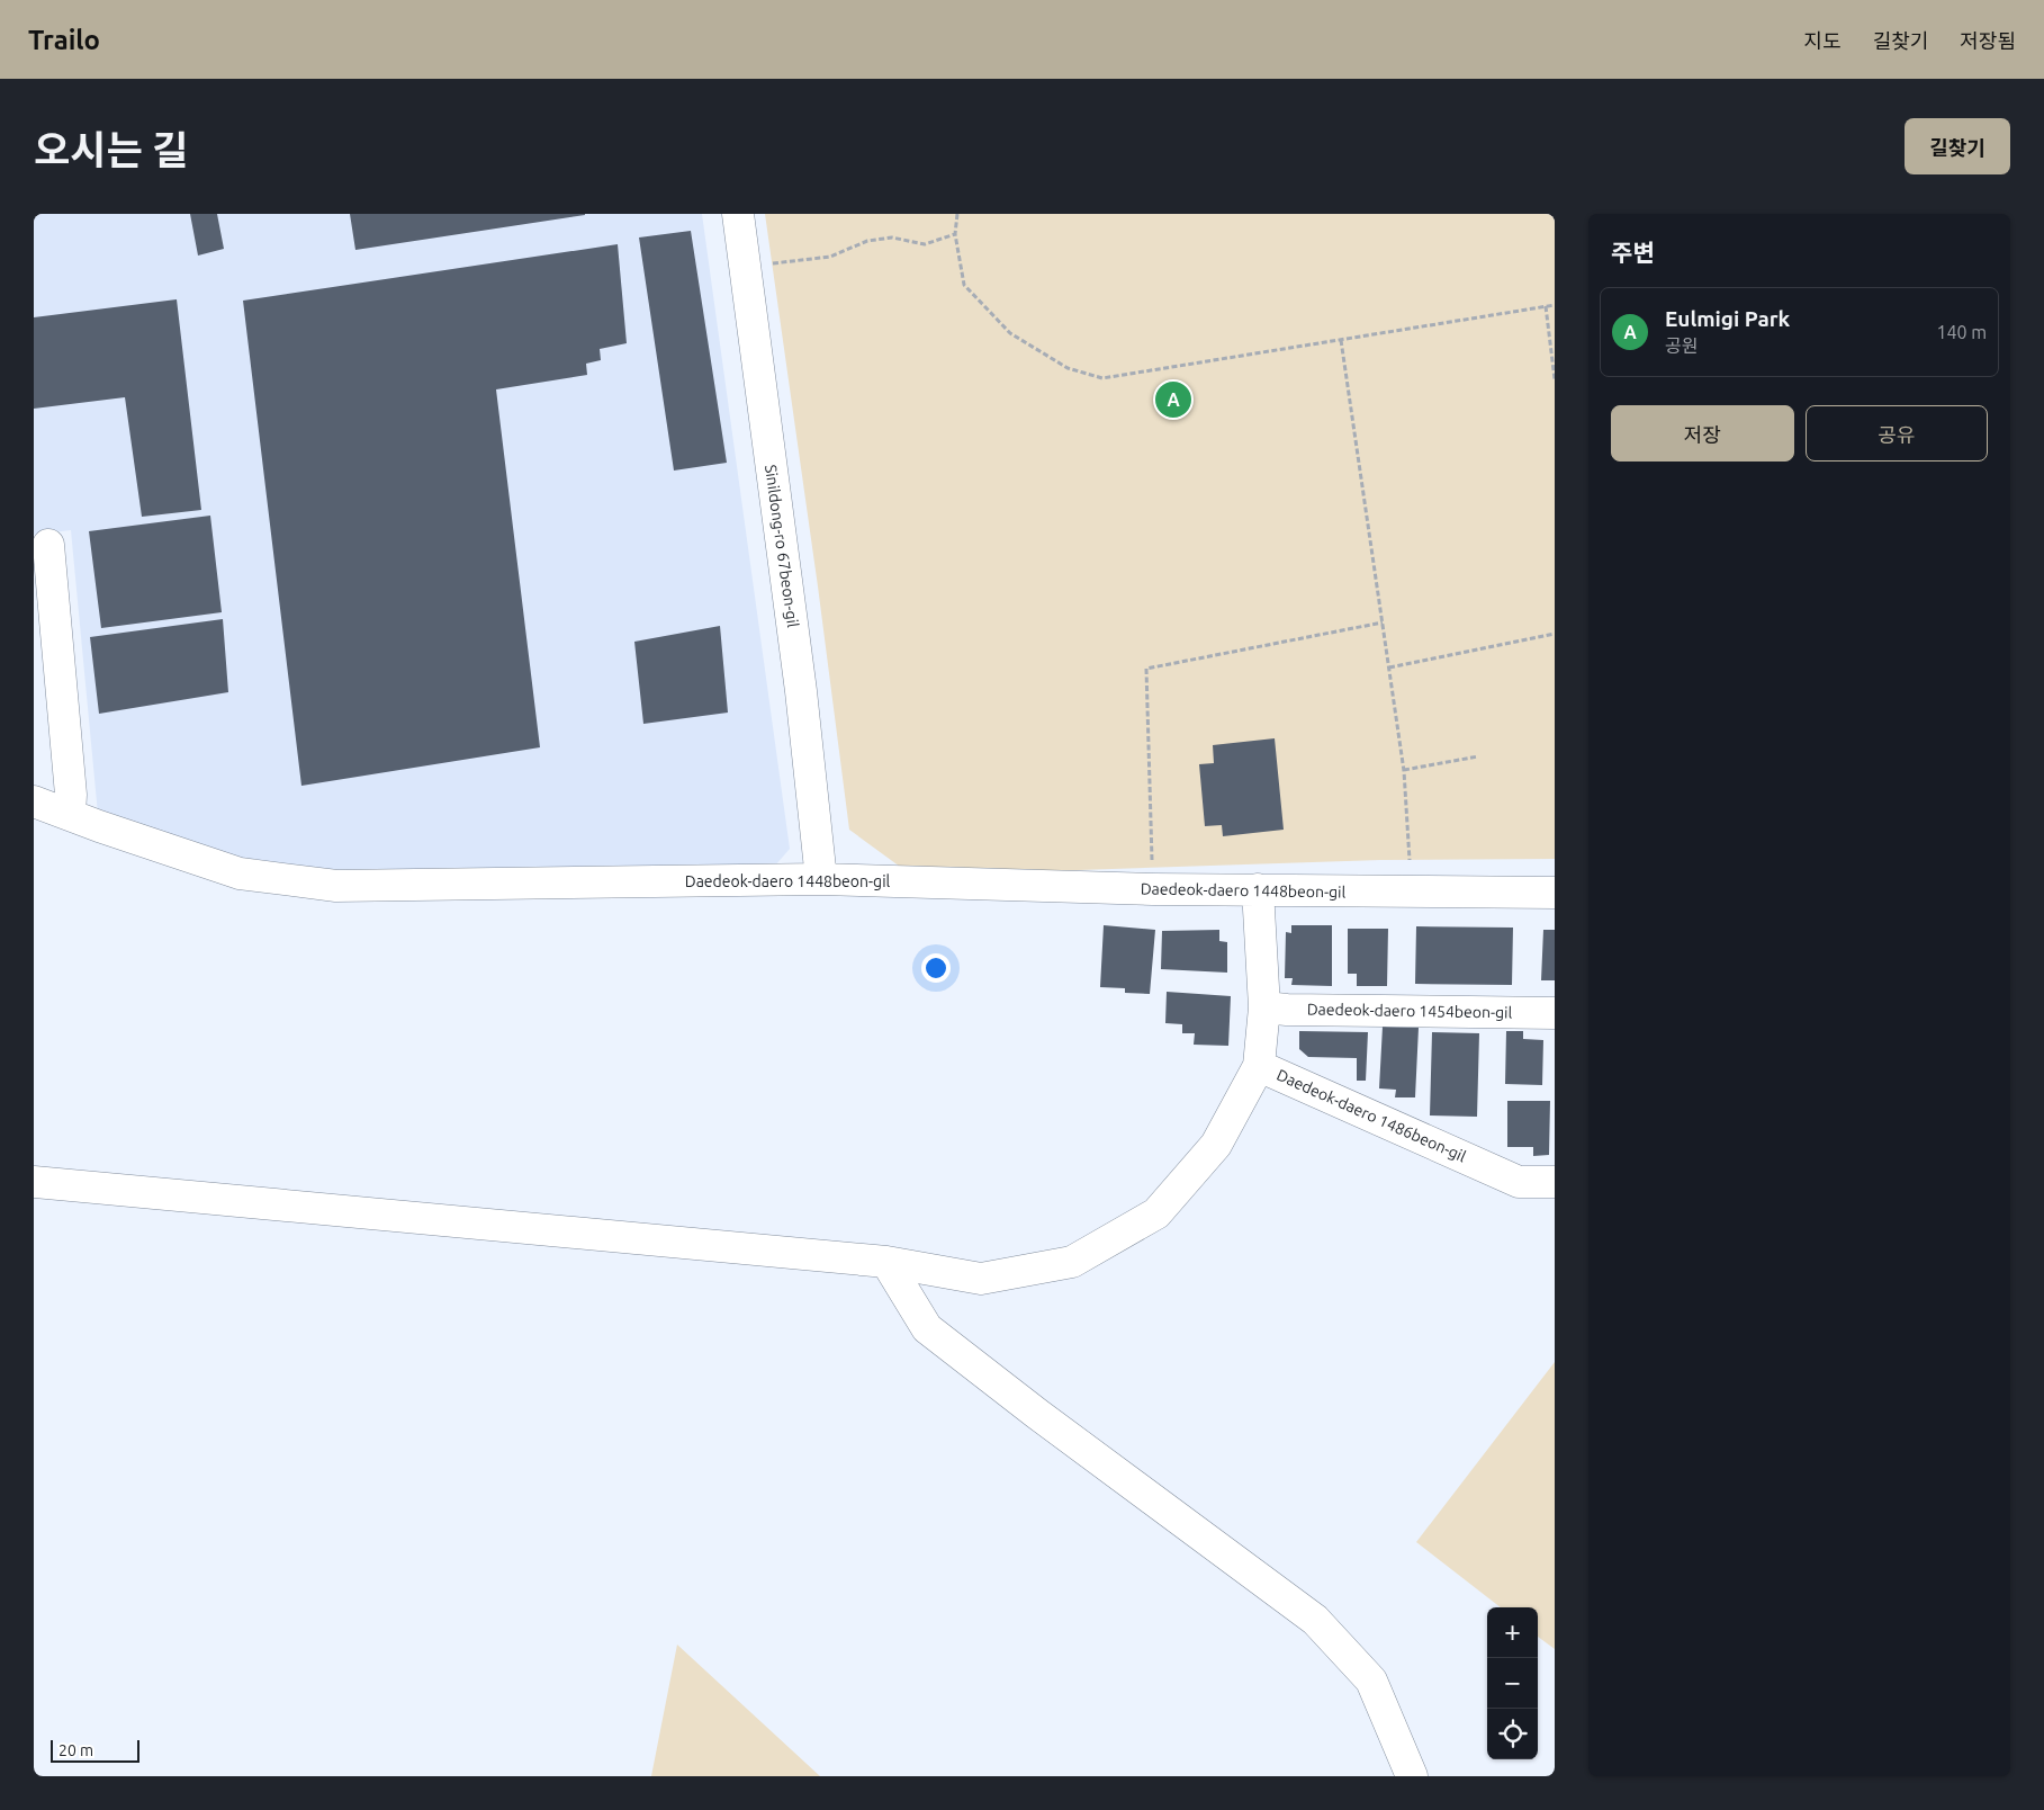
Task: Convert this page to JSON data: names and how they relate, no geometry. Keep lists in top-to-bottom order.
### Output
{
  "streets": {
    "street": [
      "Sinildong-ro 67beon-gil",
      "Daedeok-daero 1448beon-gil",
      "Daedeok-daero 1454beon-gil",
      "Daedeok-daero 1486beon-gil"
    ]
  },
  "crossings": [
    ["Sinildong-ro 67beon-gil", "Daedeok-daero 1448beon-gil"],
    ["Daedeok-daero 1448beon-gil", "Daedeok-daero 1486beon-gil"],
    ["Daedeok-daero 1454beon-gil", "Daedeok-daero 1486beon-gil"]
  ],
  "scale_bar": "20 m",
  "page": {
    "header": "Trailo",
    "nav": ["지도", "길찾기", "저장됨"],
    "title": "오시는 길",
    "buttons": [
      "길찾기",
      ["저장", "공유"]
    ],
    "heading": "주변",
    "list": [
      {
        "mark": "A",
        "name": "Eulmigi Park",
        "note": "공원",
        "value": "140 m"
      }
    ],
    "pins": "A",
    "map_buttons": ["+", "−"],
    "scale": "20 m"
  }
}
